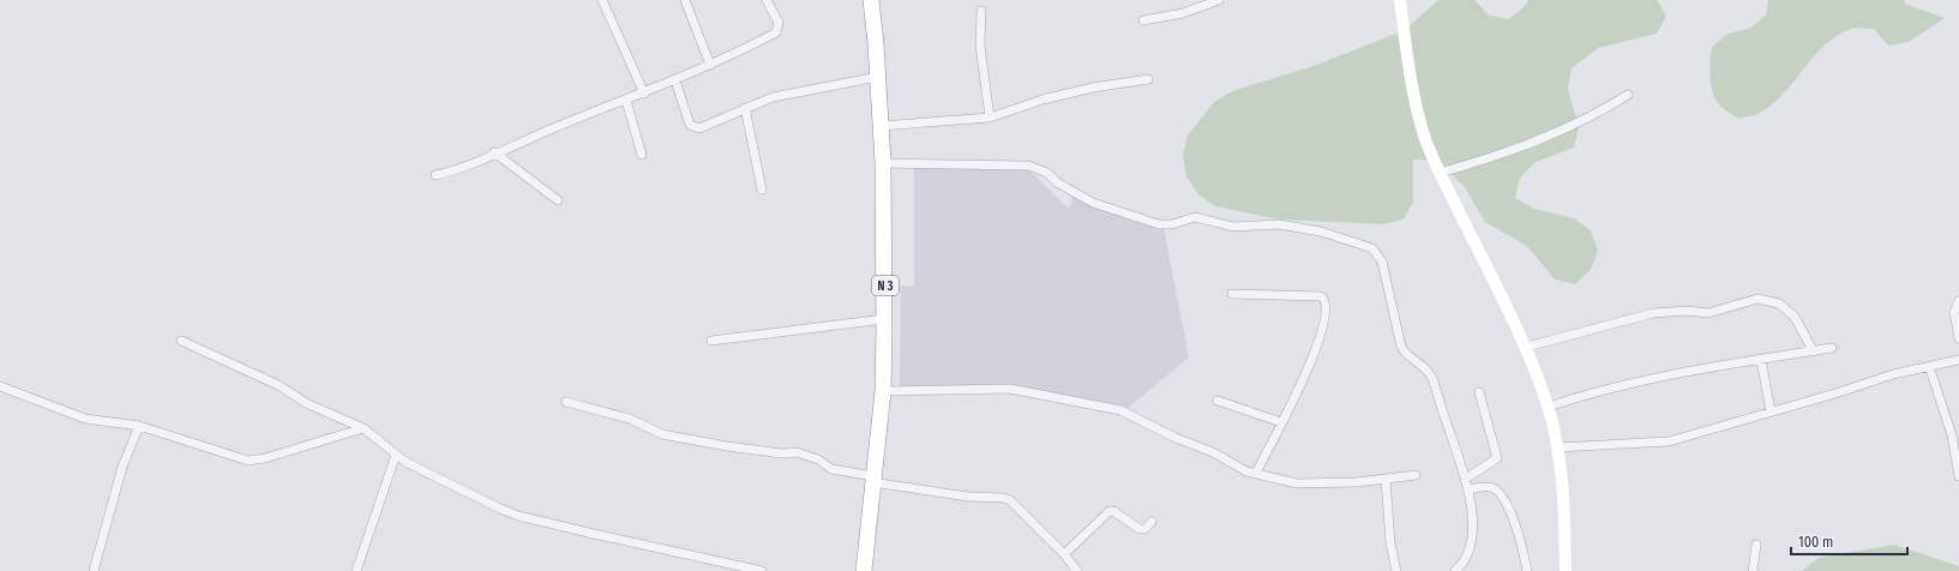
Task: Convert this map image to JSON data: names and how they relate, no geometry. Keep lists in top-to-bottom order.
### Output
{
  "streets": {
    "highway": ["N 3"]
  },
  "scale_bar": "100 m"
}
